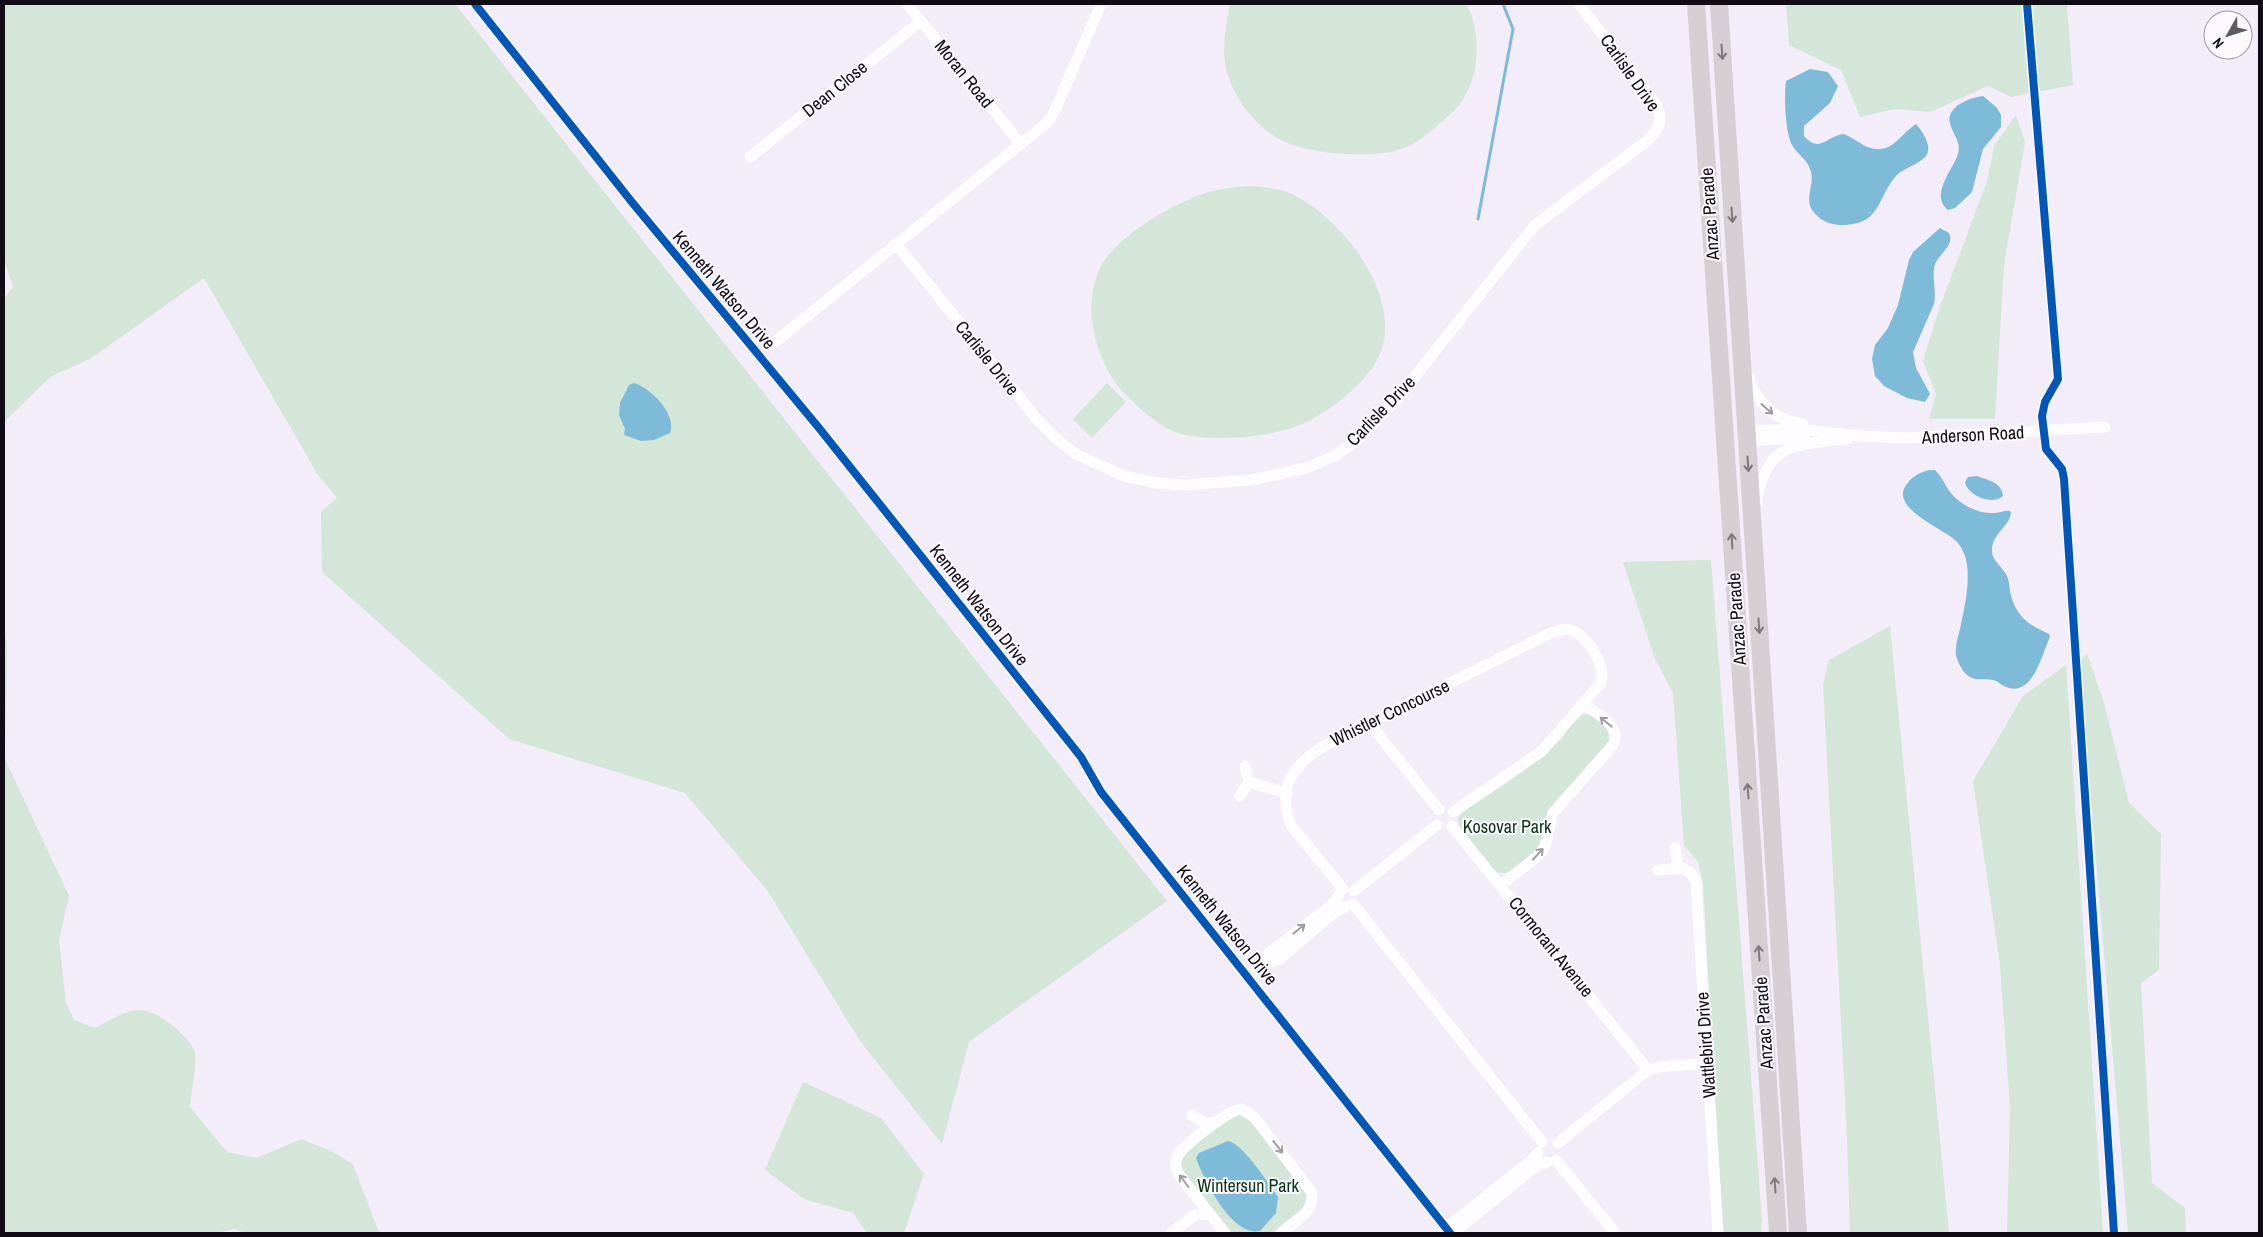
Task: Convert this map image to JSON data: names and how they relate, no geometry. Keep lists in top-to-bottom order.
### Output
{
  "streets": {
    "main road": ["Anzac Parade"],
    "street": [
      "Carlisle Drive",
      "Moran Road",
      "Dean Close",
      "Kenneth Watson Drive",
      "Anderson Road",
      "Whistler Concourse",
      "Cormorant Avenue",
      "Wattlebird Drive"
    ]
  },
  "crossings": [
    ["Moran Road", "Dean Close"],
    ["Anzac Parade", "Anderson Road"]
  ],
  "parks": ["Kosovar Park", "Wintersun Park"],
  "north": "bottom left"
}
